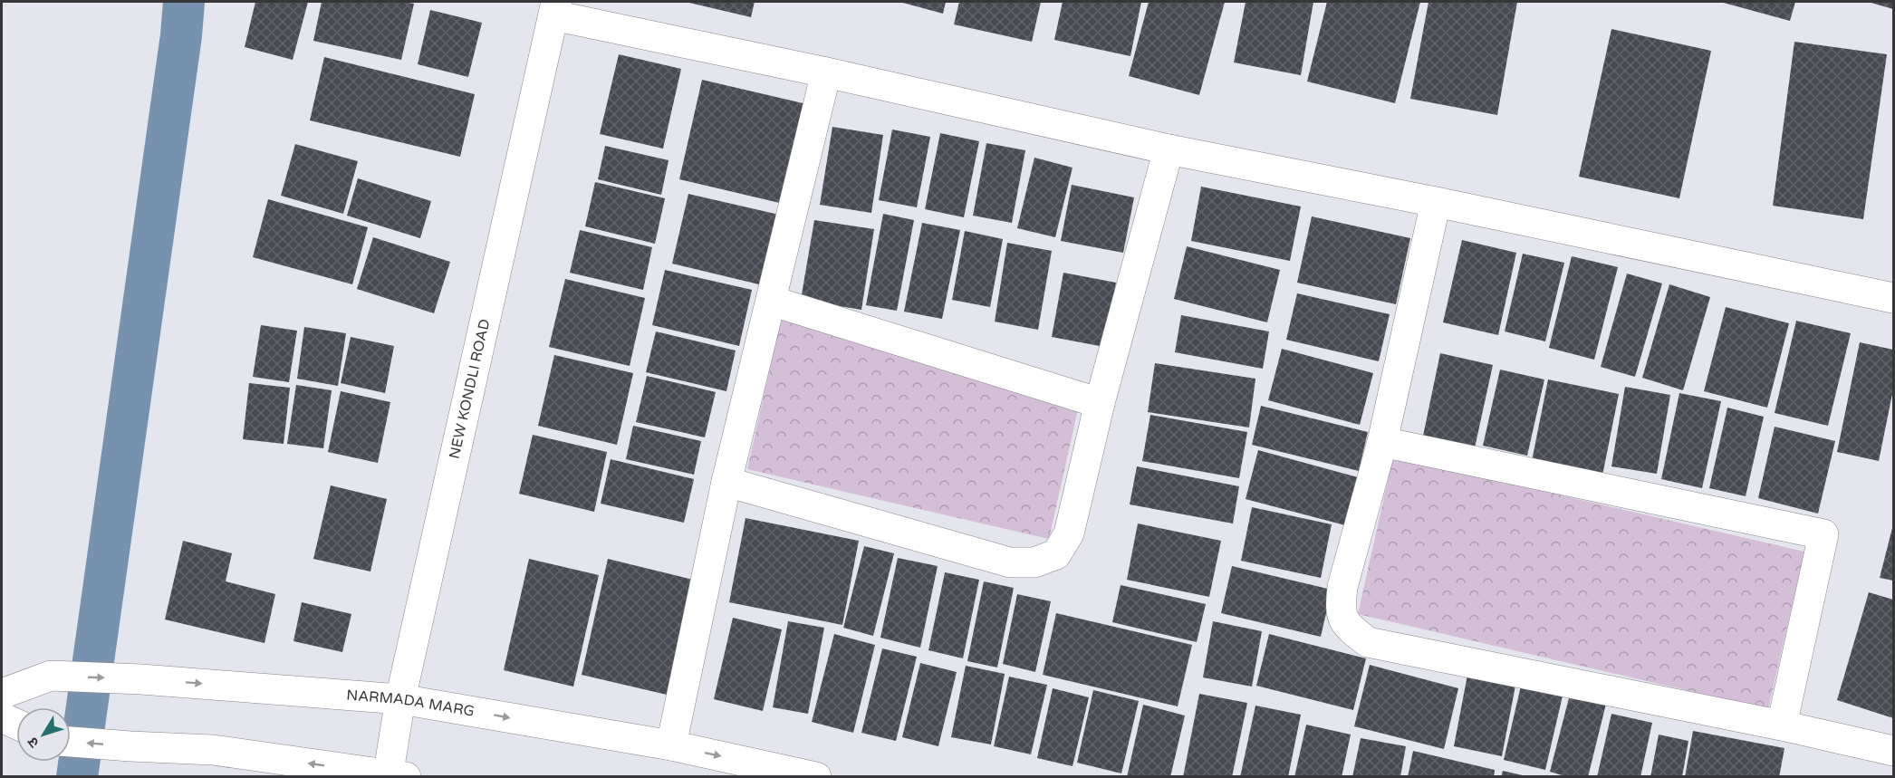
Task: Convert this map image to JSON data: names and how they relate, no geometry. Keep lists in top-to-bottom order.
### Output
{
  "streets": {
    "street": ["NEW KONDLI ROAD", "NARMADA MARG"]
  },
  "crossings": [
    ["NEW KONDLI ROAD", "NARMADA MARG"]
  ],
  "north": "bottom left"
}
